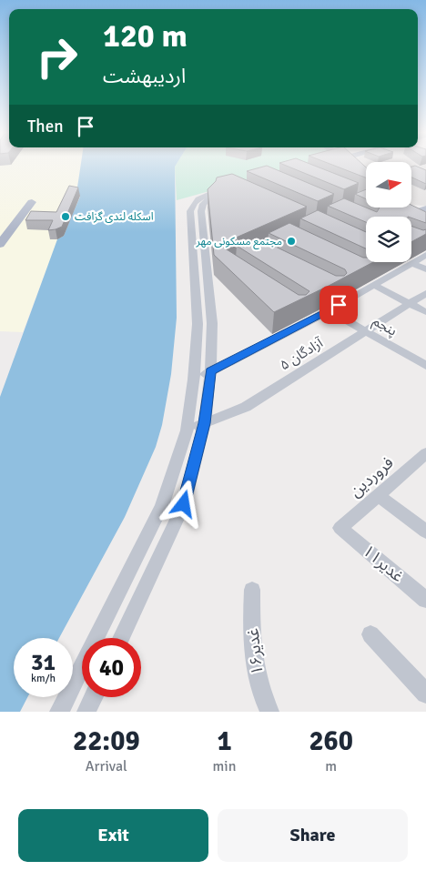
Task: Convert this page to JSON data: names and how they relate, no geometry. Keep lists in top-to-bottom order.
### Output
{
  "streets": {
    "street": [
      "پنجم",
      "آزادگان ۵",
      "فروردین",
      "غدیر۱۱",
      "غدیر۱۶"
    ]
  },
  "crossings": [
    ["پنجم", "آزادگان ۵"],
    ["فروردین", "غدیر۱۱"]
  ],
  "places": ["اسکله لندی گزافت", "مجتمع مسکونی مهر"],
  "north": "right",
  "page": {
    "turn": ["120 m", "اردیبهشت"],
    "then": "Then",
    "speed": "31 km/h",
    "limit": "40",
    "eta": [
      "22:09",
      "Arrival",
      "1",
      "min",
      "260",
      "m"
    ],
    "buttons": ["Exit", "Share"]
  }
}
